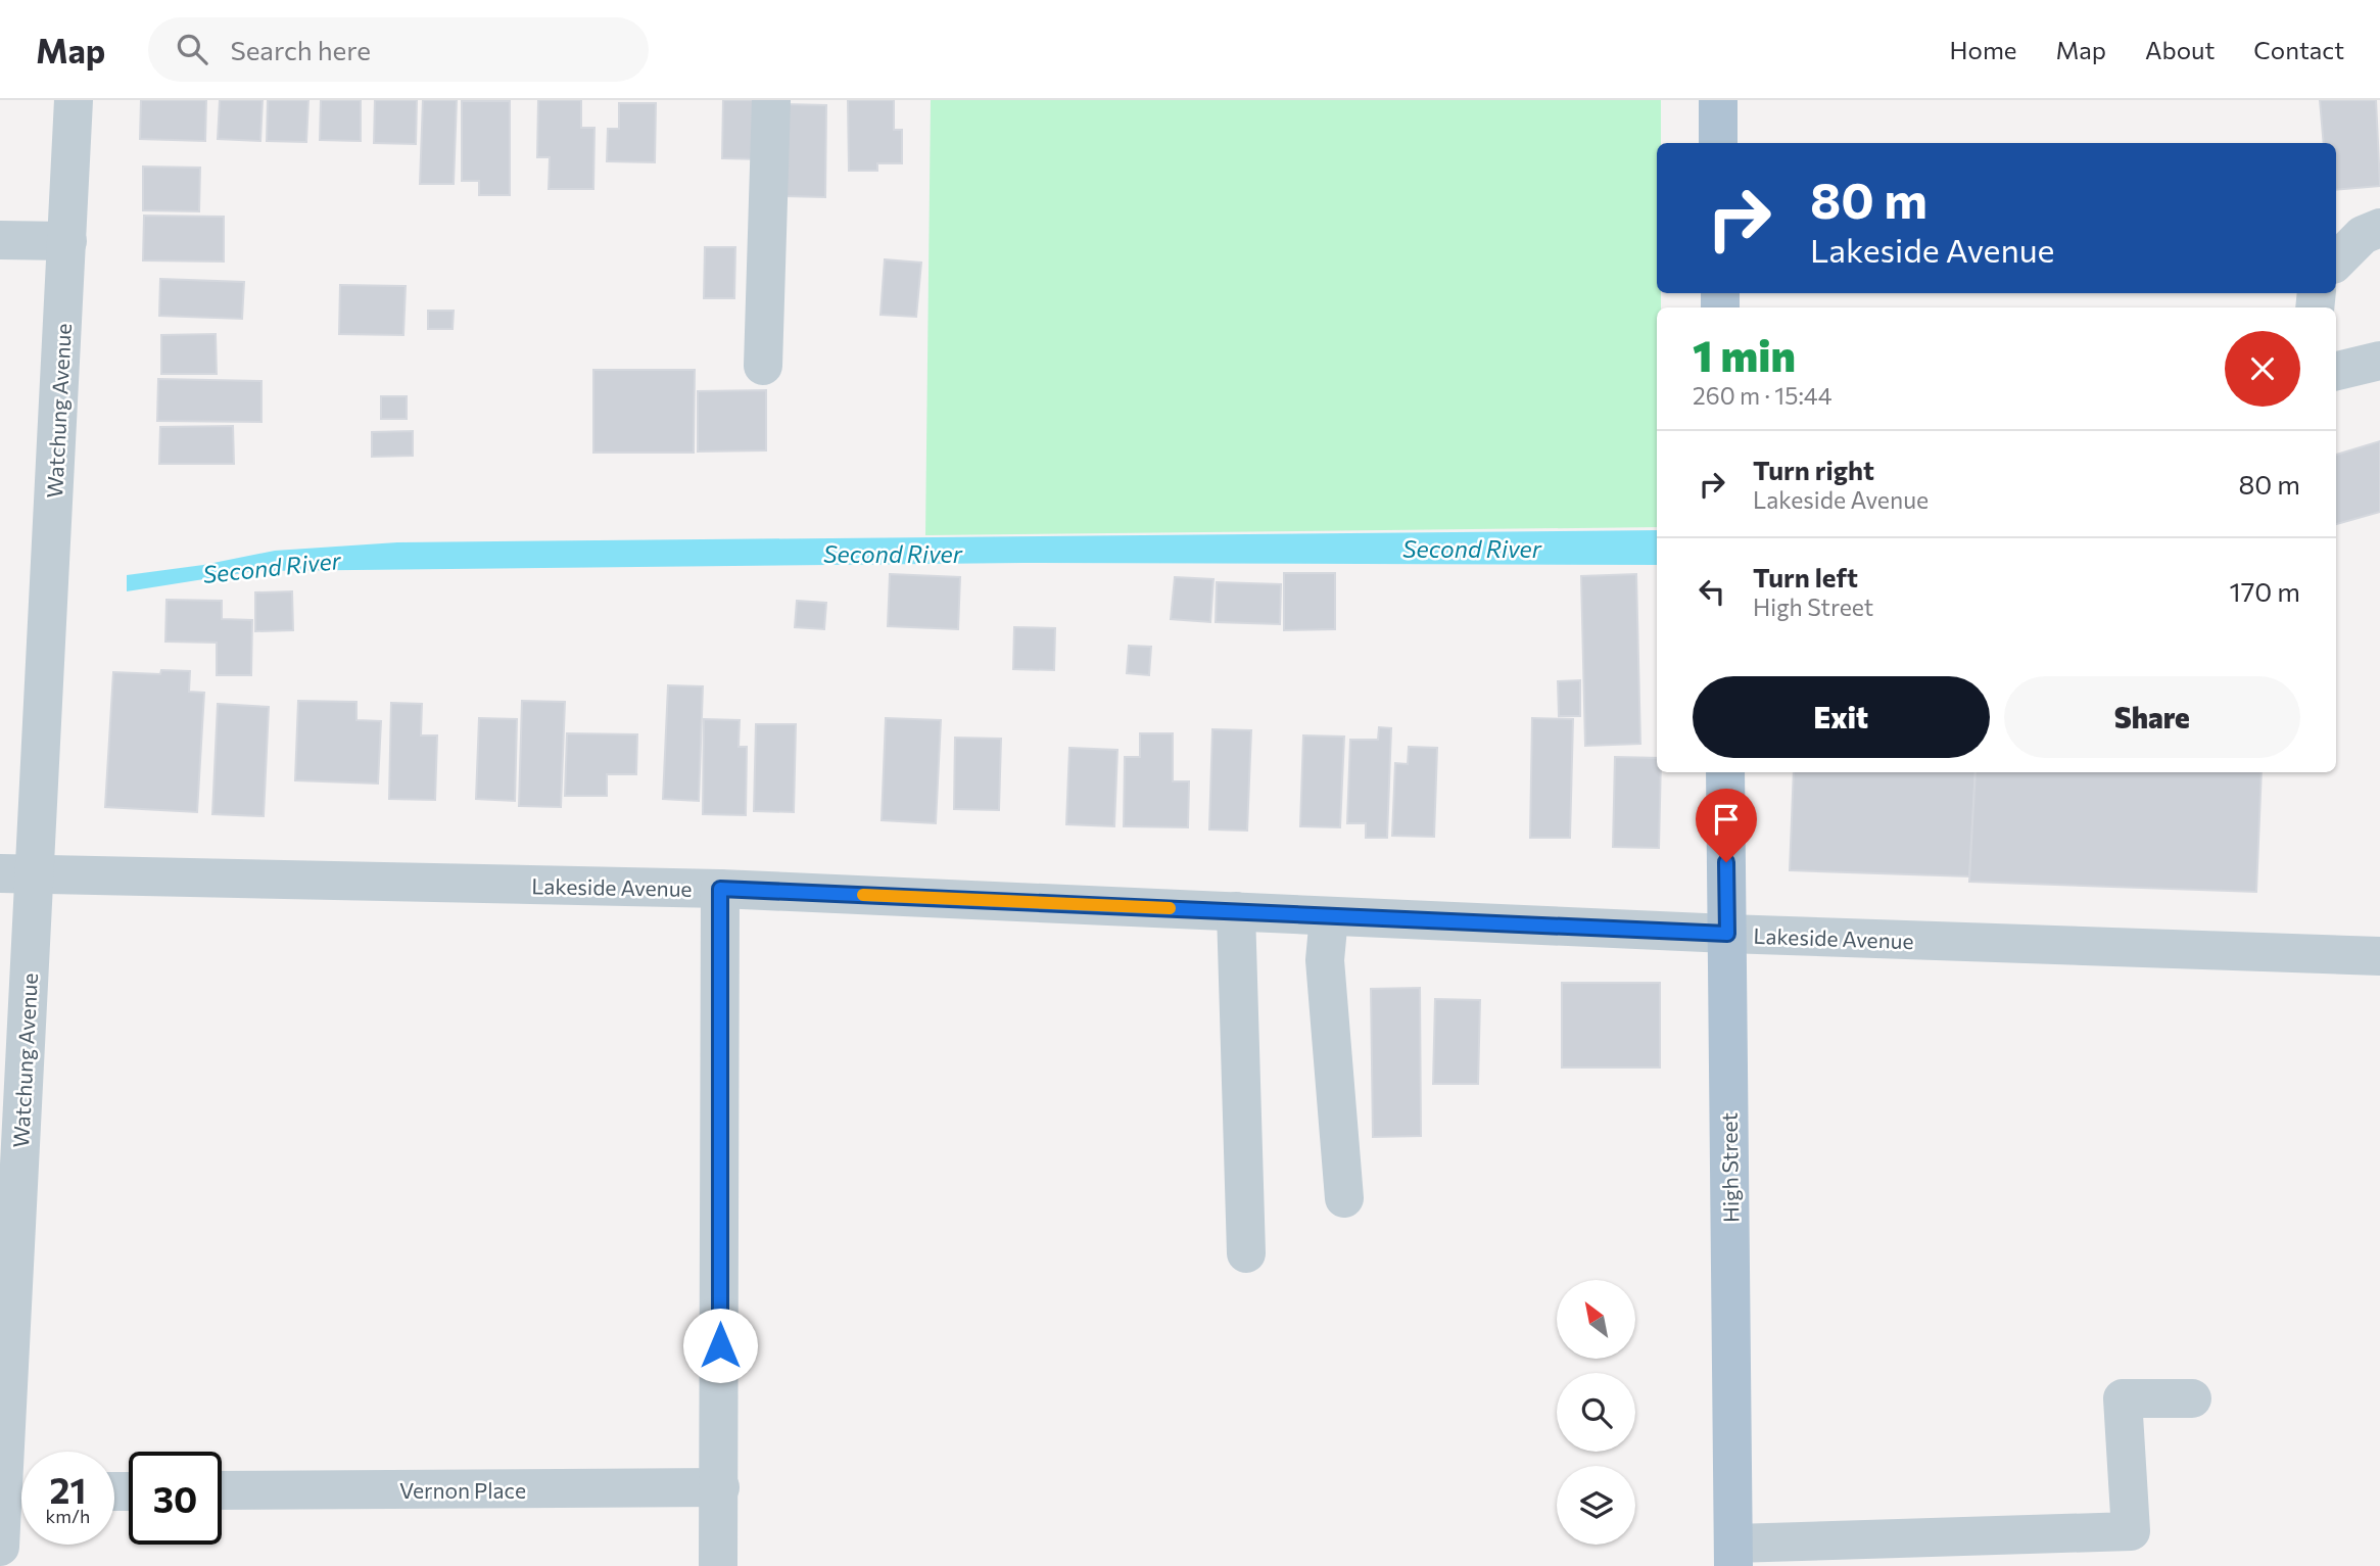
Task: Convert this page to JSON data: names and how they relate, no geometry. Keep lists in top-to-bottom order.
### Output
{
  "streets": {
    "main road": ["High Street"],
    "street": ["Watchung Avenue", "Lakeside Avenue", "Vernon Place"]
  },
  "crossings": [
    ["Watchung Avenue", "Lakeside Avenue"],
    ["Lakeside Avenue", "High Street"]
  ],
  "water": ["Second River"],
  "north": "top left",
  "page": {
    "header": "Map",
    "search": "Search here",
    "nav": [
      "Home",
      "Map",
      "About",
      "Contact"
    ],
    "turn": ["80 m", "Lakeside Avenue"],
    "heading": ["1 min", "260 m · 15:44"],
    "list": [
      {
        "name": "Turn right",
        "note": "Lakeside Avenue",
        "value": "80 m"
      },
      {
        "name": "Turn left",
        "note": "High Street",
        "value": "170 m"
      }
    ],
    "buttons": ["Exit", "Share"],
    "speed": "21 km/h",
    "limit": "30"
  }
}
